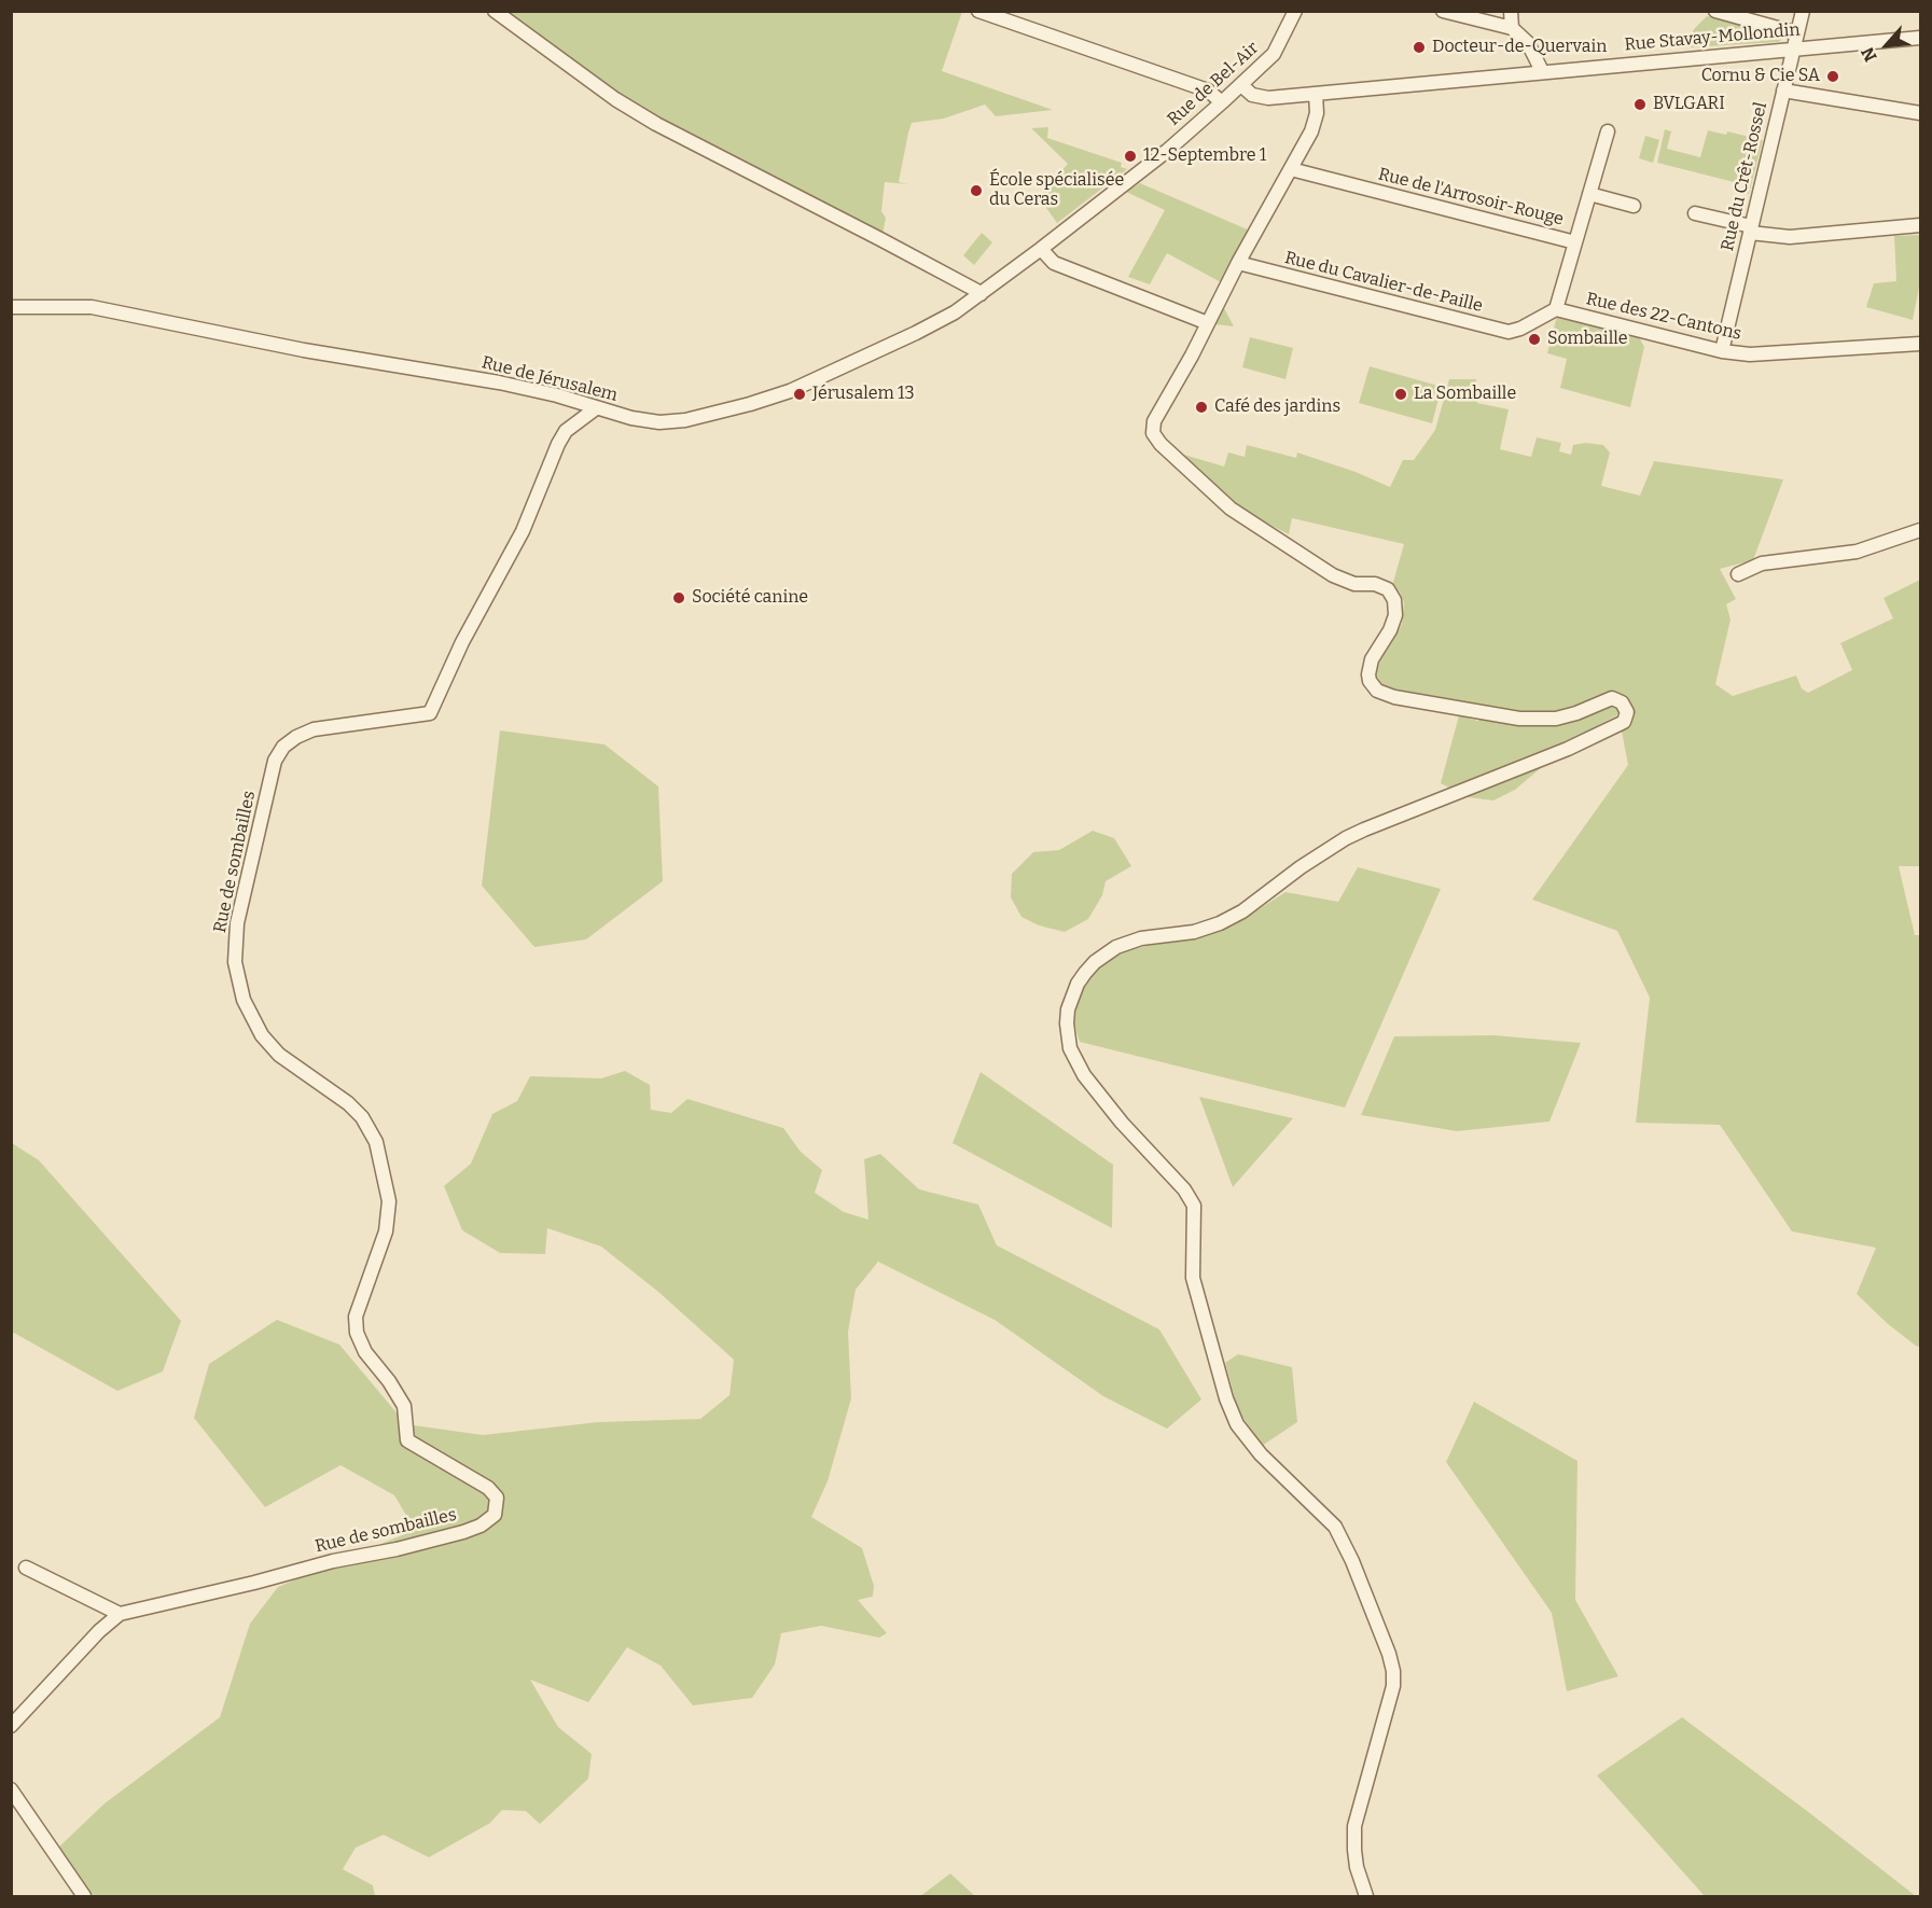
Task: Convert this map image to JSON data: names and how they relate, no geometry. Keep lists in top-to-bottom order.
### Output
{
  "streets": {
    "street": [
      "Rue Stavay-Mollondin",
      "Rue de Bel-Air",
      "Rue du Crêt-Rossel",
      "Rue de l'Arrosoir-Rouge",
      "Rue du Cavalier-de-Paille",
      "Rue des 22-Cantons",
      "Rue de Jérusalem",
      "Rue de sombailles"
    ]
  },
  "crossings": [
    ["Rue Stavay-Mollondin", "Rue de Bel-Air"],
    ["Rue Stavay-Mollondin", "Rue du Crêt-Rossel"],
    ["Rue de Bel-Air", "Rue de Jérusalem"],
    ["Rue du Crêt-Rossel", "Rue des 22-Cantons"],
    ["Rue de l'Arrosoir-Rouge", "Rue du Cavalier-de-Paille"],
    ["Rue de l'Arrosoir-Rouge", "Rue des 22-Cantons"],
    ["Rue du Cavalier-de-Paille", "Rue des 22-Cantons"],
    ["Rue de Jérusalem", "Rue de sombailles"]
  ],
  "places": [
    "Docteur-de-Quervain",
    "Cornu & Cie SA",
    "BVLGARI",
    "12-Septembre 1",
    "École spécialisée du Ceras",
    "Sombaille",
    "Jérusalem 13",
    "La Sombaille",
    "Café des jardins",
    "Société canine"
  ],
  "north": "bottom left"
}
